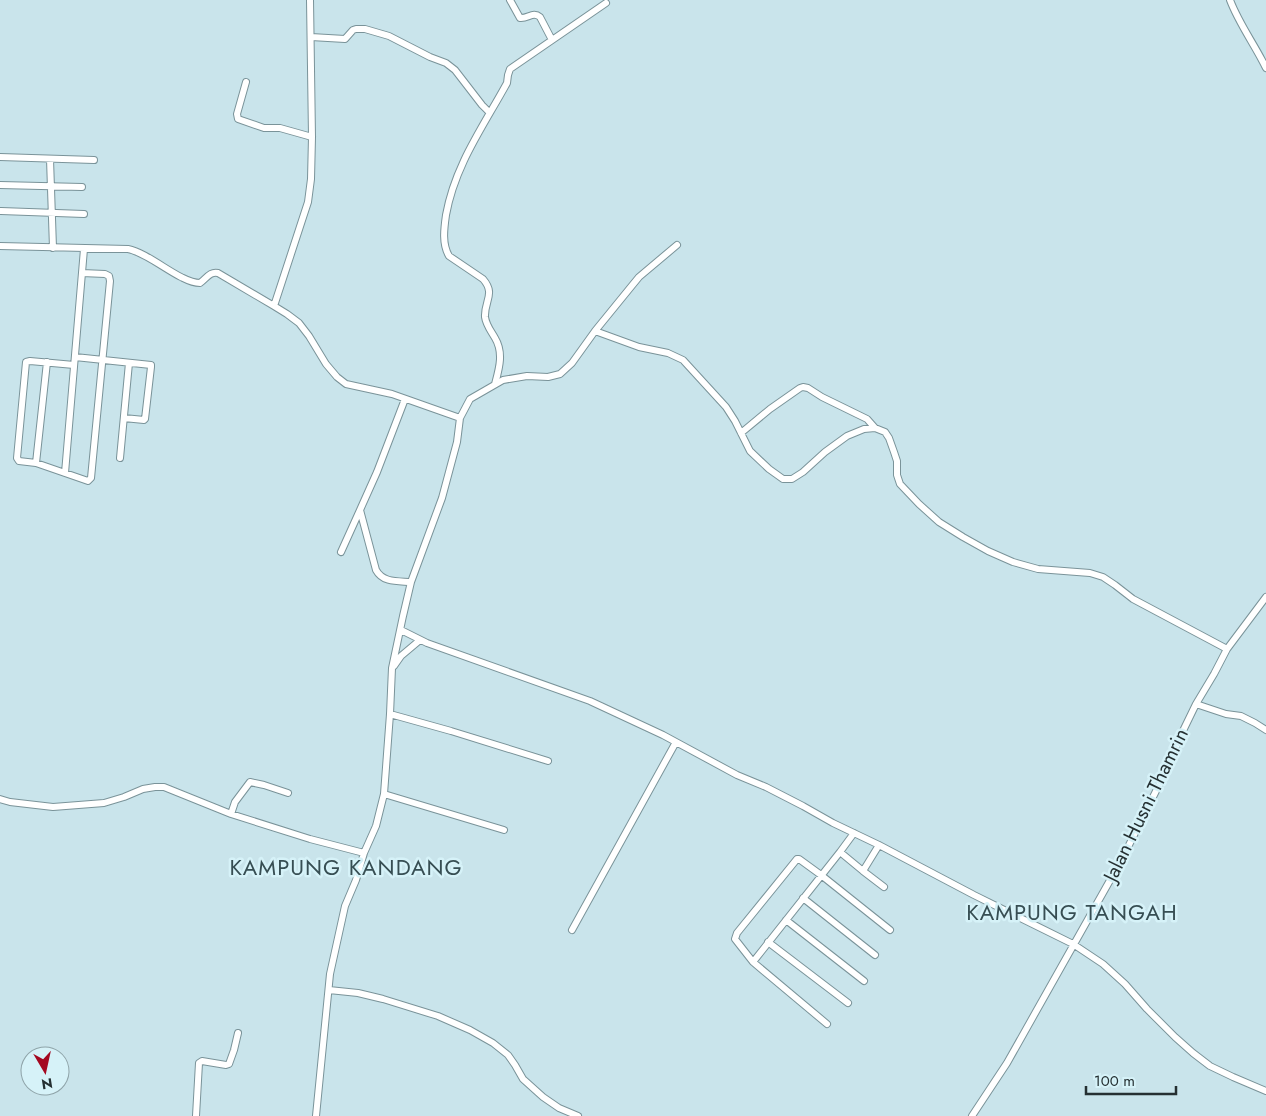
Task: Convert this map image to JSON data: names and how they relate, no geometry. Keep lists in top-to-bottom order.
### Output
{
  "streets": {
    "street": ["Jalan Husni Thamrin"]
  },
  "districts": ["KAMPUNG KANDANG", "KAMPUNG TANGAH"],
  "scale_bar": "100 m",
  "north": "bottom"
}
